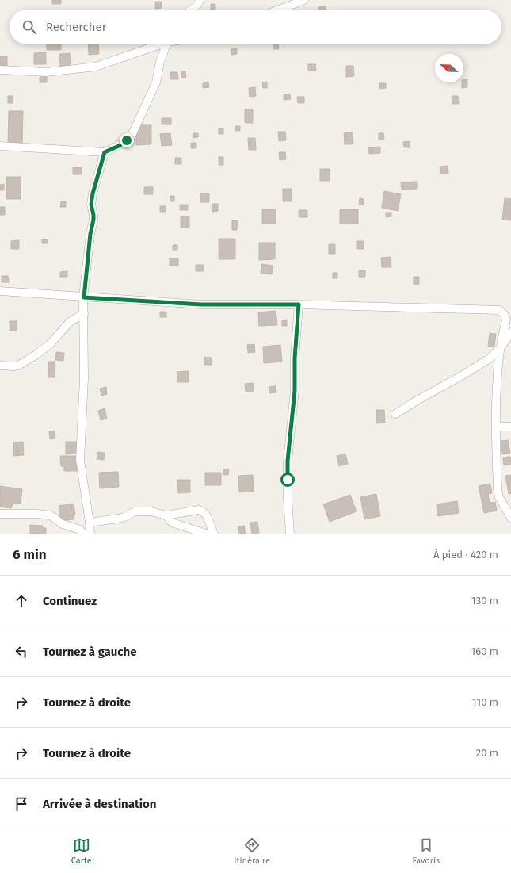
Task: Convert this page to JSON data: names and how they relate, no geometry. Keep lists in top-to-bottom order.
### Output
{
  "north": "top left",
  "page": {
    "search": "Rechercher",
    "heading": ["6 min", "À pied · 420 m"],
    "list": [
      ["Continuez", "130 m"],
      ["Tournez à gauche", "160 m"],
      ["Tournez à droite", "110 m"],
      ["Tournez à droite", "20 m"],
      "Arrivée à destination"
    ],
    "nav": ["Carte", "Itinéraire", "Favoris"]
  }
}
